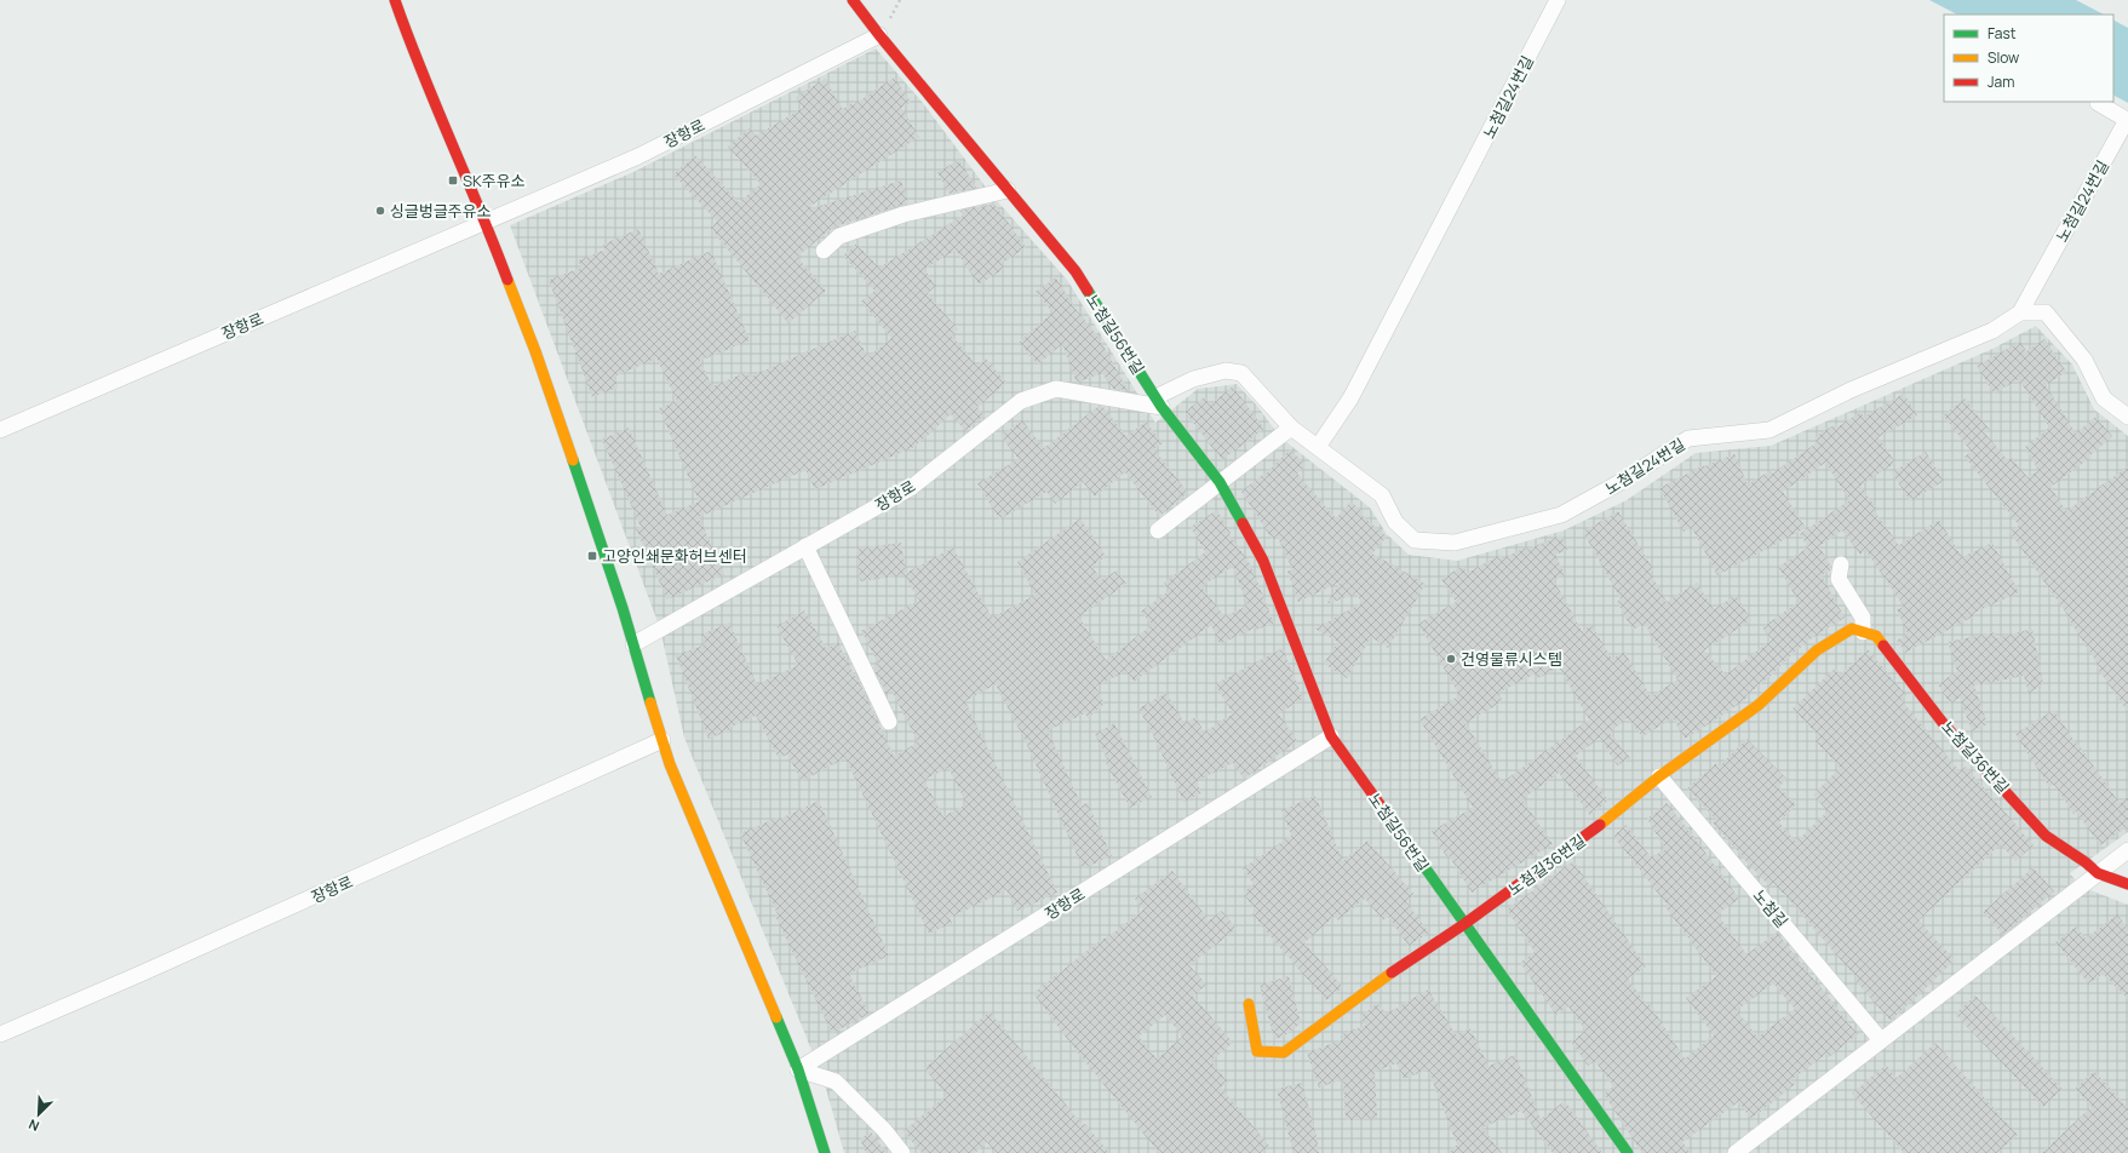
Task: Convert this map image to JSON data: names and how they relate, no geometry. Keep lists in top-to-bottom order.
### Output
{
  "streets": {
    "street": [
      "노첨길24번길",
      "장항로",
      "노첨길56번길",
      "노첨길36번길",
      "노첨길"
    ]
  },
  "crossings": [
    ["노첨길24번길", "장항로"],
    ["노첨길24번길", "노첨길56번길"],
    ["장항로", "노첨길56번길"],
    ["노첨길56번길", "노첨길36번길"],
    ["노첨길36번길", "노첨길"]
  ],
  "places": {
    "transit": ["SK주유소", "고양인쇄문화허브센터"],
    "other": ["싱글벙글주유소", "건영물류시스템"]
  },
  "legend": ["Fast", "Slow", "Jam"],
  "north": "bottom left"
}
